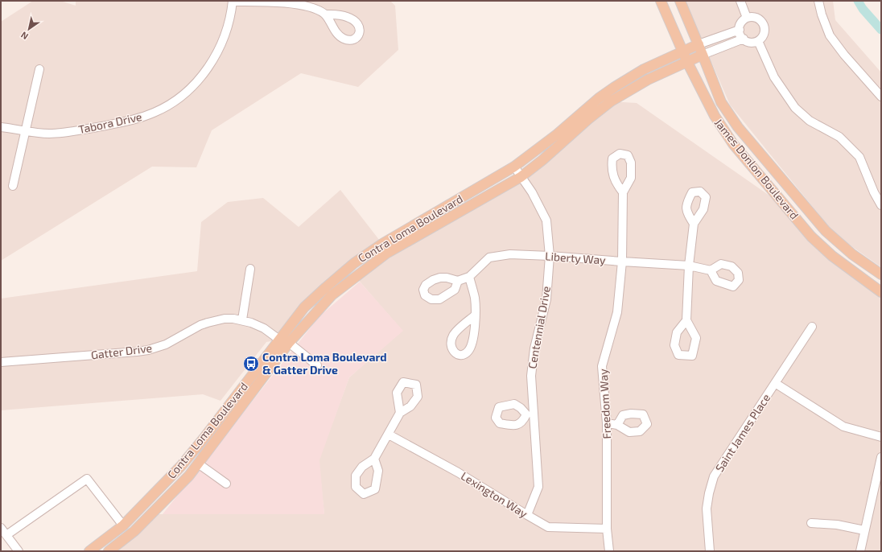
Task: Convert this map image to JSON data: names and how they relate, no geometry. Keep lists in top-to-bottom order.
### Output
{
  "streets": {
    "main road": ["James Donlon Boulevard", "Contra Loma Boulevard"],
    "street": [
      "Tabora Drive",
      "Liberty Way",
      "Centennial Drive",
      "Gatter Drive",
      "Freedom Way",
      "Saint James Place",
      "Lexington Way"
    ]
  },
  "crossings": [
    ["James Donlon Boulevard", "Contra Loma Boulevard"],
    ["Contra Loma Boulevard", "Centennial Drive"],
    ["Contra Loma Boulevard", "Gatter Drive"],
    ["Liberty Way", "Centennial Drive"],
    ["Liberty Way", "Freedom Way"],
    ["Centennial Drive", "Lexington Way"],
    ["Freedom Way", "Lexington Way"]
  ],
  "places": {
    "bus stop": ["Contra Loma Boulevard & Gatter Drive"]
  },
  "north": "bottom left"
}
